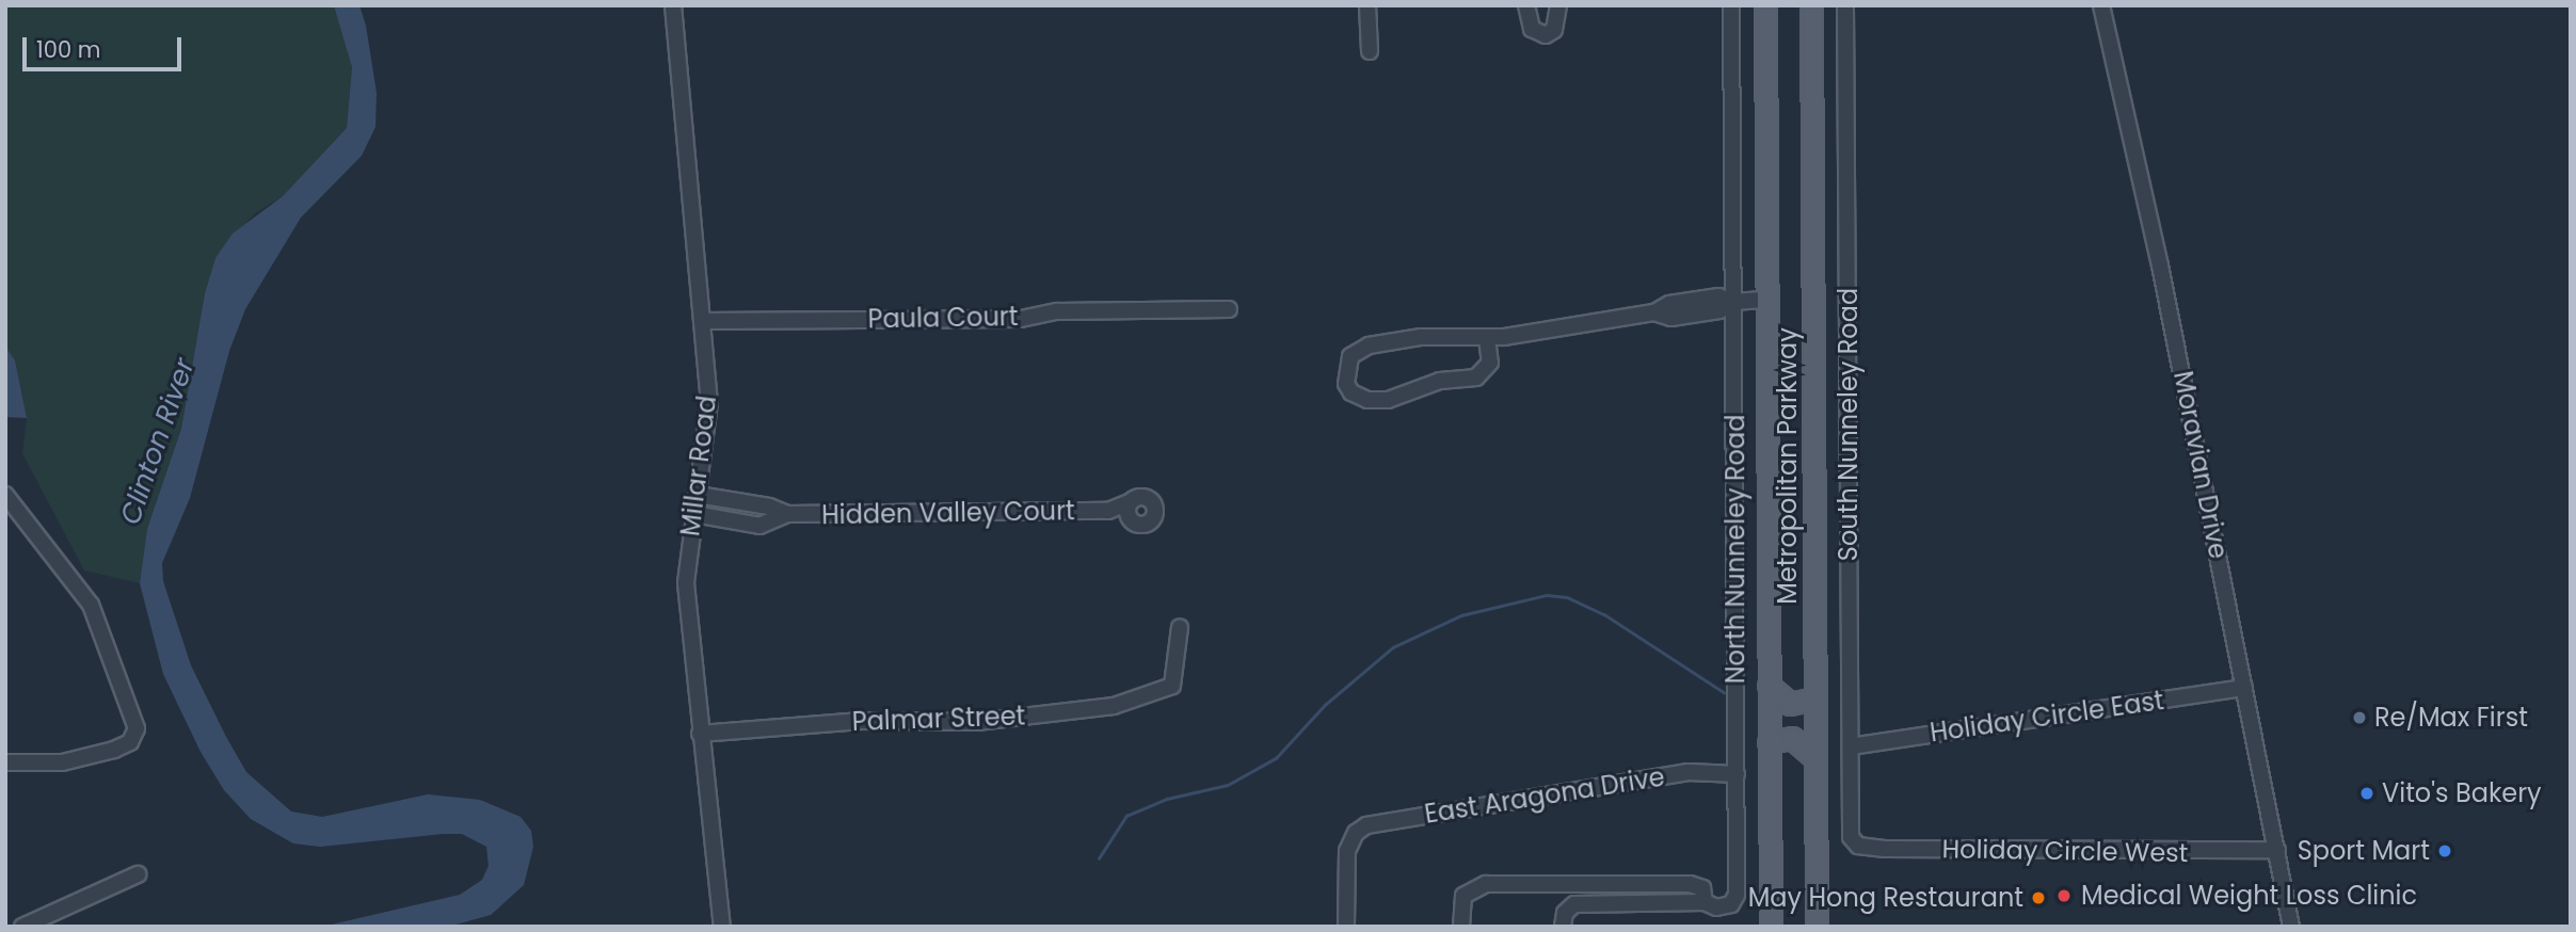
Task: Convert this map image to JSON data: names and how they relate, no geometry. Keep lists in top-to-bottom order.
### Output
{
  "streets": {
    "main road": ["Metropolitan Parkway"],
    "street": [
      "Paula Court",
      "South Nunneley Road",
      "Moravian Drive",
      "Millar Road",
      "Hidden Valley Court",
      "North Nunneley Road",
      "Holiday Circle East",
      "Palmar Street",
      "East Aragona Drive",
      "Holiday Circle West"
    ]
  },
  "crossings": [
    ["Paula Court", "Millar Road"],
    ["South Nunneley Road", "Holiday Circle East"],
    ["South Nunneley Road", "Holiday Circle West"],
    ["Moravian Drive", "Holiday Circle East"],
    ["Moravian Drive", "Holiday Circle West"],
    ["Millar Road", "Hidden Valley Court"],
    ["Millar Road", "Palmar Street"],
    ["North Nunneley Road", "East Aragona Drive"]
  ],
  "water": ["Clinton River"],
  "places": [
    "Re/Max First",
    "Vito's Bakery",
    "Sport Mart",
    "Medical Weight Loss Clinic",
    "May Hong Restaurant"
  ],
  "scale_bar": "100 m"
}
